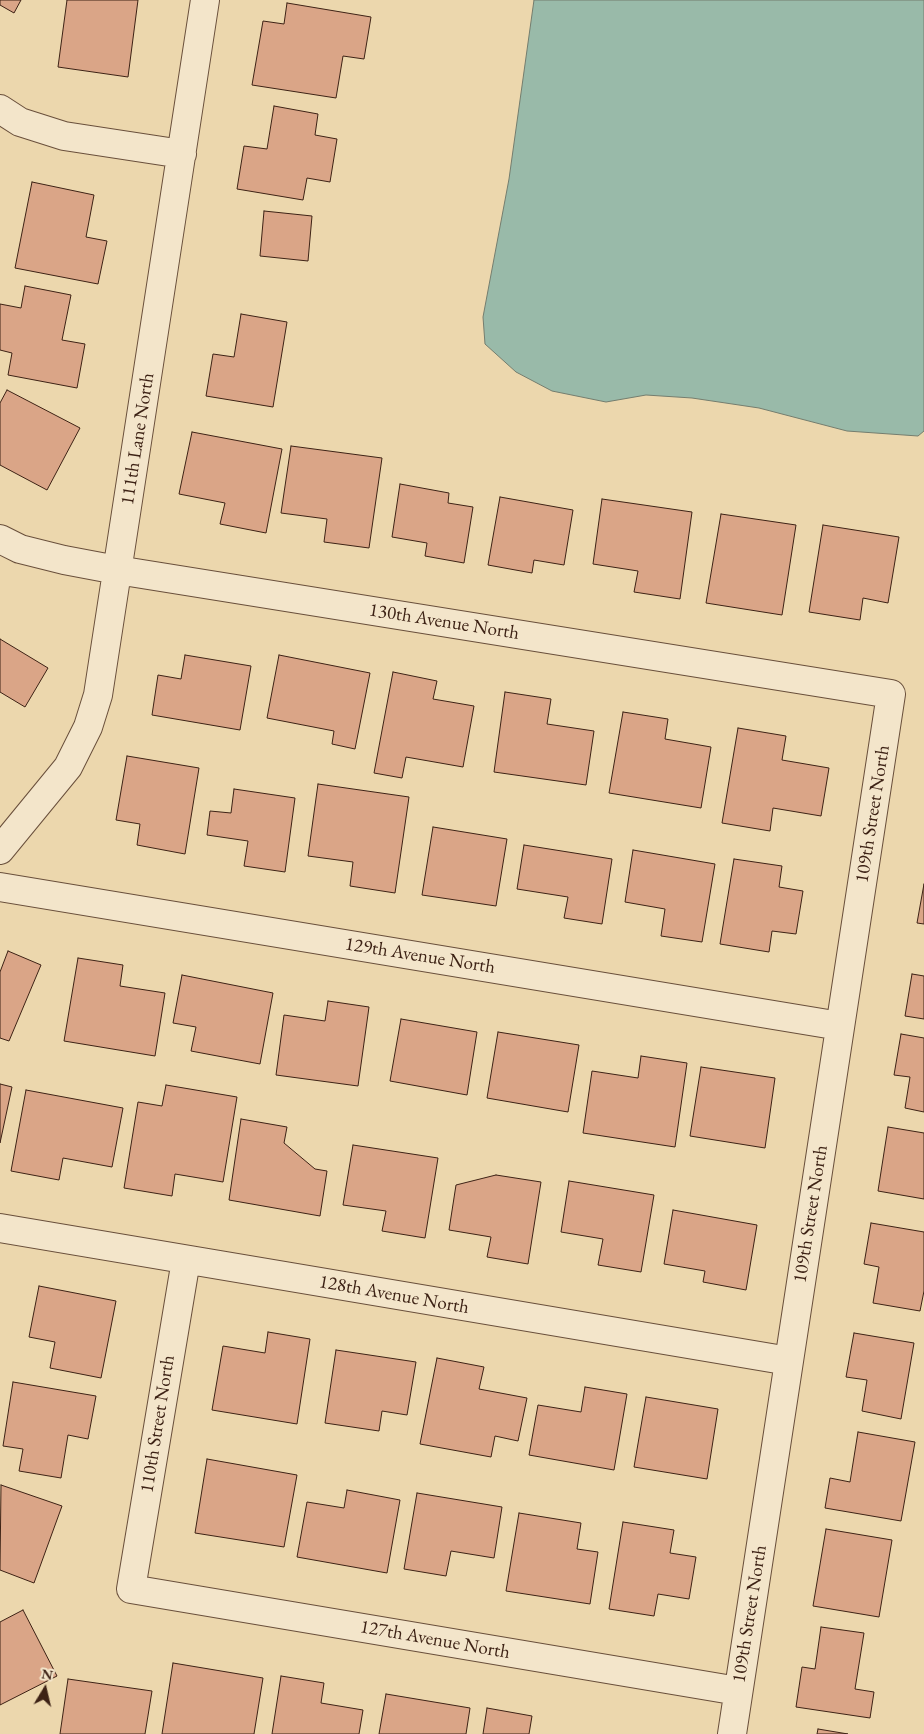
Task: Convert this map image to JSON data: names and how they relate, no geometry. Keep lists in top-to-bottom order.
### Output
{
  "streets": {
    "street": [
      "111th Lane North",
      "130th Avenue North",
      "109th Street North",
      "129th Avenue North",
      "128th Avenue North",
      "110th Street North",
      "127th Avenue North"
    ]
  },
  "crossings": [
    ["111th Lane North", "130th Avenue North"],
    ["130th Avenue North", "109th Street North"],
    ["109th Street North", "129th Avenue North"],
    ["109th Street North", "128th Avenue North"],
    ["109th Street North", "127th Avenue North"],
    ["128th Avenue North", "110th Street North"],
    ["110th Street North", "127th Avenue North"]
  ],
  "north": "top"
}
